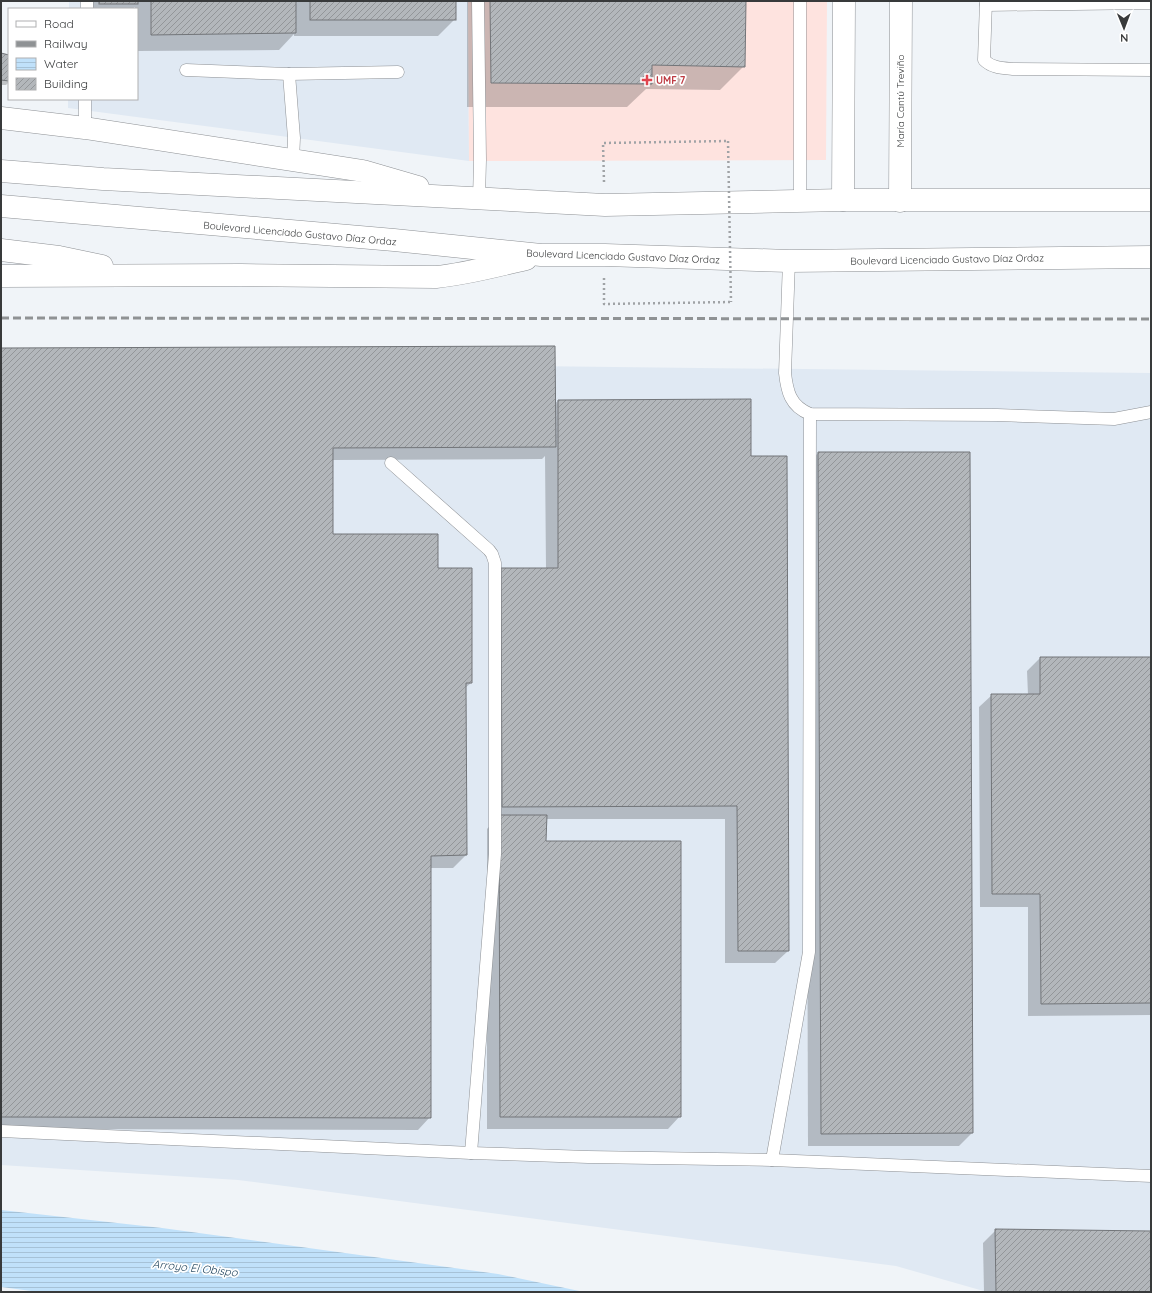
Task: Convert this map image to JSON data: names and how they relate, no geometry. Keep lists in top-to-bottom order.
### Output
{
  "streets": {
    "main road": ["María Cantú Treviño", "Boulevard Licenciado Gustavo Díaz Ordaz"]
  },
  "water": ["Arroyo El Obispo"],
  "places": {
    "health": ["UMF 7"]
  },
  "legend": [
    "Road",
    "Railway",
    "Water",
    "Building"
  ],
  "north": "bottom"
}
